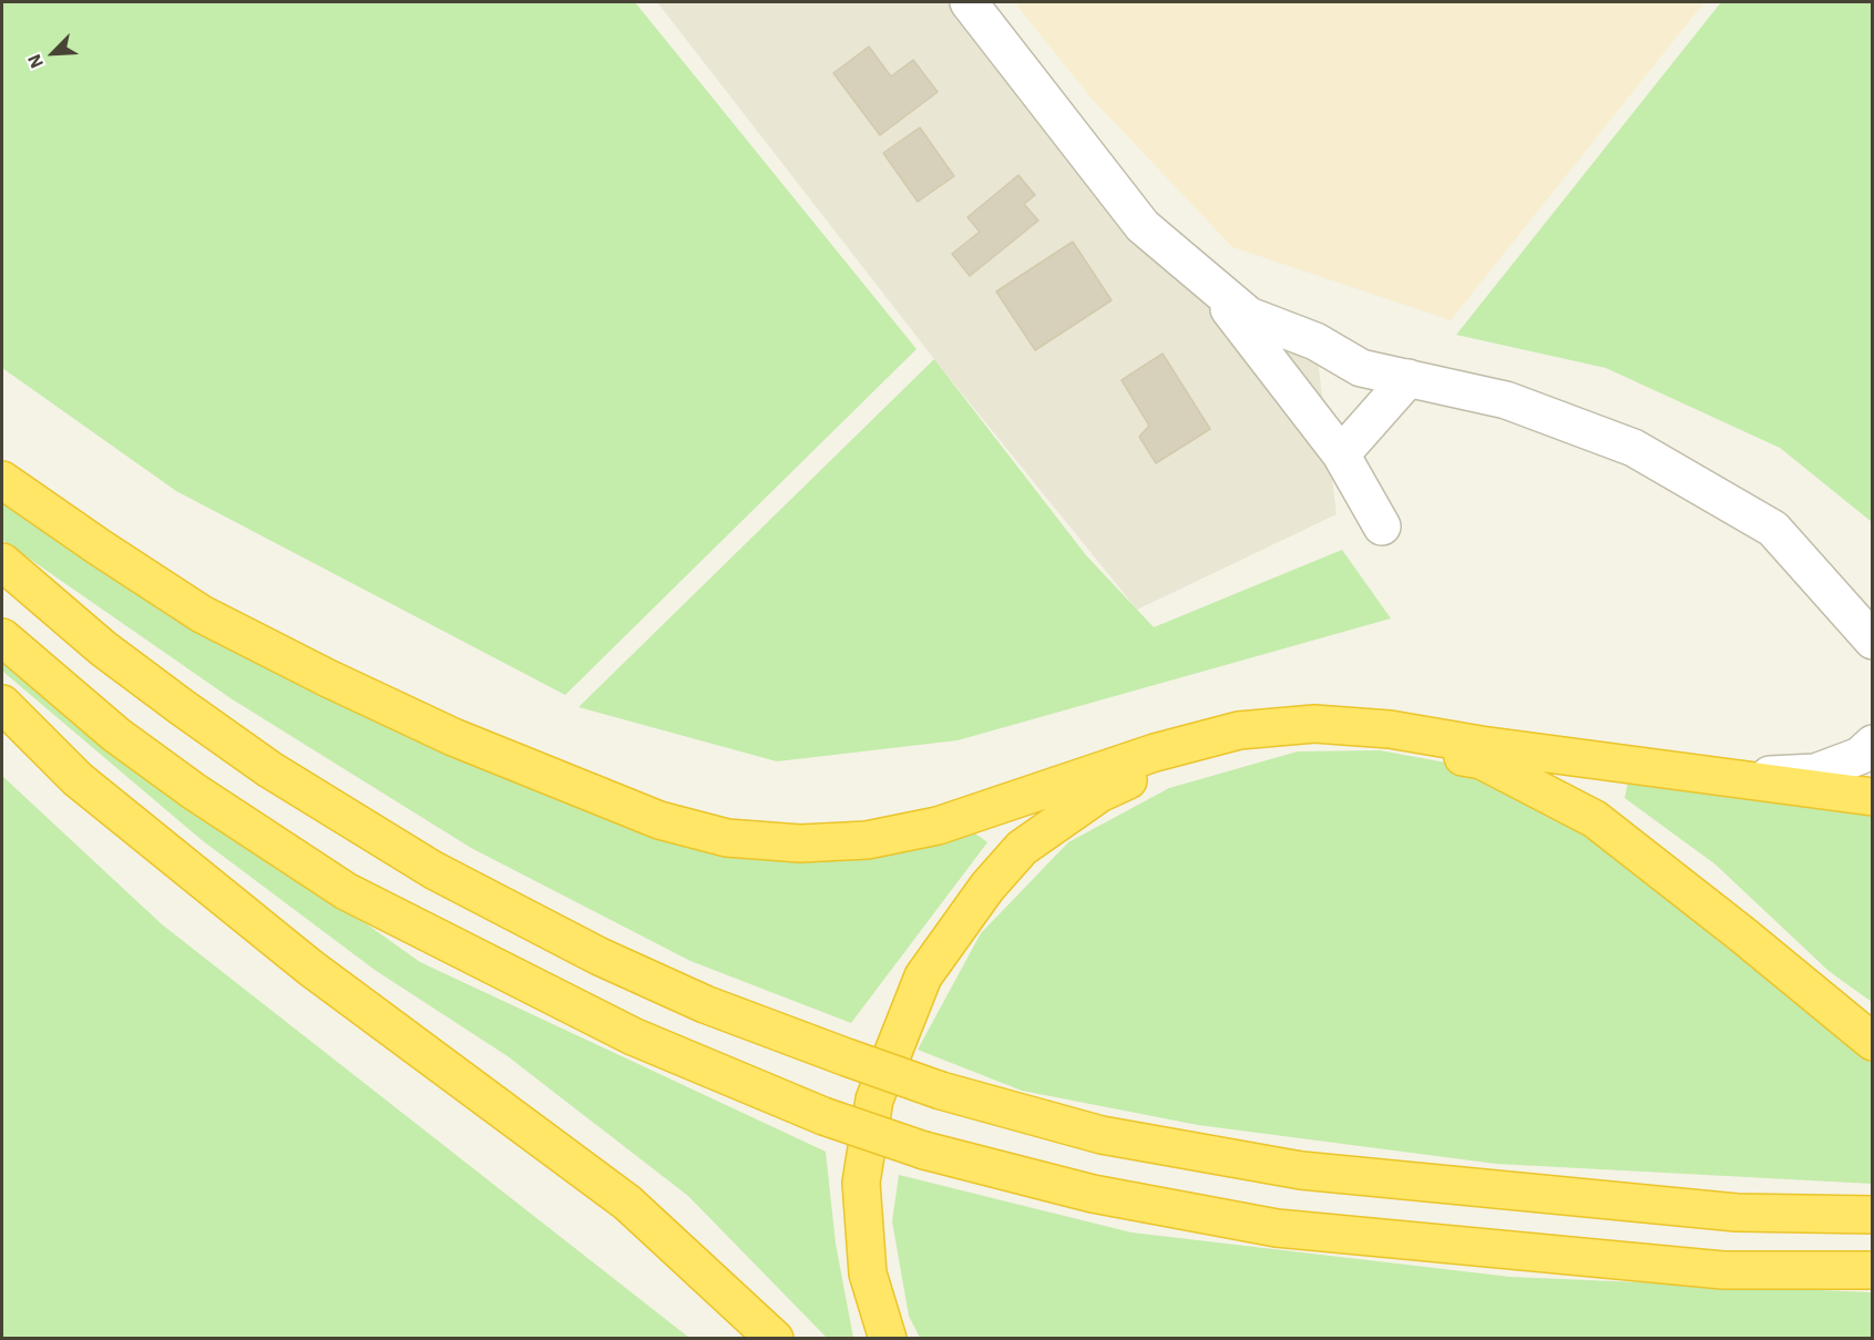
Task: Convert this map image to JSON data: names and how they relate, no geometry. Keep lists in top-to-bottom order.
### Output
{
  "north": "bottom left"
}
